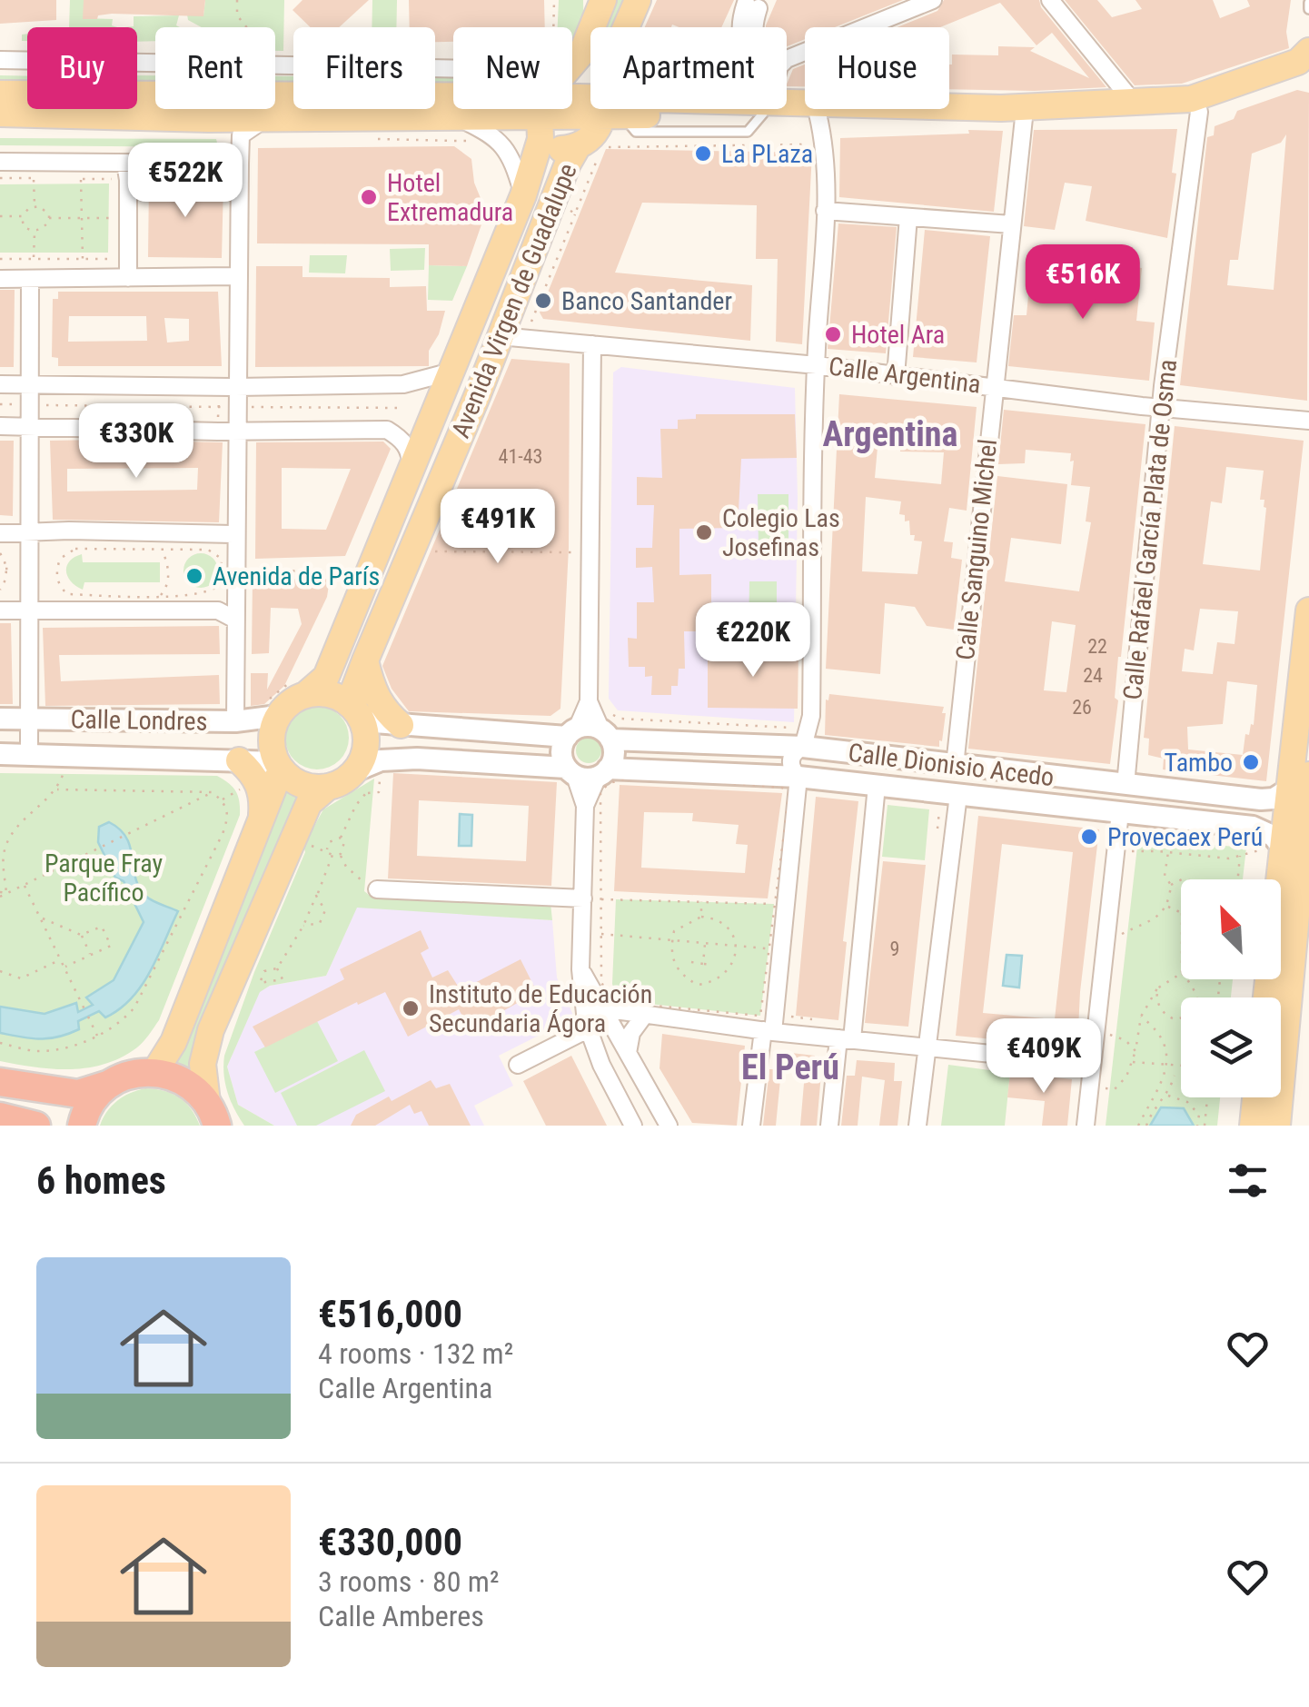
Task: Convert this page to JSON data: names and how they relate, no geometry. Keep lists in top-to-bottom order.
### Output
{
  "streets": {
    "main road": ["Avenida Virgen de Guadalupe", "Calle Londres", "Calle Dionisio Acedo"],
    "street": ["Calle Argentina", "Calle Rafael García Plata de Osma", "Calle Sanguino Michel"]
  },
  "crossings": [
    ["Avenida Virgen de Guadalupe", "Calle Argentina"],
    ["Avenida Virgen de Guadalupe", "Calle Londres"],
    ["Calle Argentina", "Calle Rafael García Plata de Osma"],
    ["Calle Argentina", "Calle Sanguino Michel"],
    ["Calle Rafael García Plata de Osma", "Calle Dionisio Acedo"],
    ["Calle Sanguino Michel", "Calle Dionisio Acedo"]
  ],
  "districts": ["Argentina", "El Perú"],
  "parks": ["Parque Fray Pacífico"],
  "places": [
    "La PLaza",
    "Hotel Extremadura",
    "Banco Santander",
    "Hotel Ara",
    "Colegio Las Josefinas",
    "Avenida de París",
    "Tambo",
    "Provecaex Perú",
    "Instituto de Educación Secundaria Ágora"
  ],
  "house_numbers": [
    "41-43",
    "22",
    "24",
    "26",
    "9"
  ],
  "north": "top left",
  "page": {
    "chip": [
      "Buy",
      "Rent",
      "Filters",
      "New",
      "Apartment",
      "House"
    ],
    "price": [
      "€522K",
      "€516K",
      "€330K",
      "€491K",
      "€220K",
      "€409K"
    ],
    "heading": "6 homes",
    "list": [
      {
        "name": "€516,000",
        "note": "4 rooms · 132 m² · Calle Argentina"
      },
      {
        "name": "€330,000",
        "note": "3 rooms · 80 m² · Calle Amberes"
      }
    ]
  }
}
